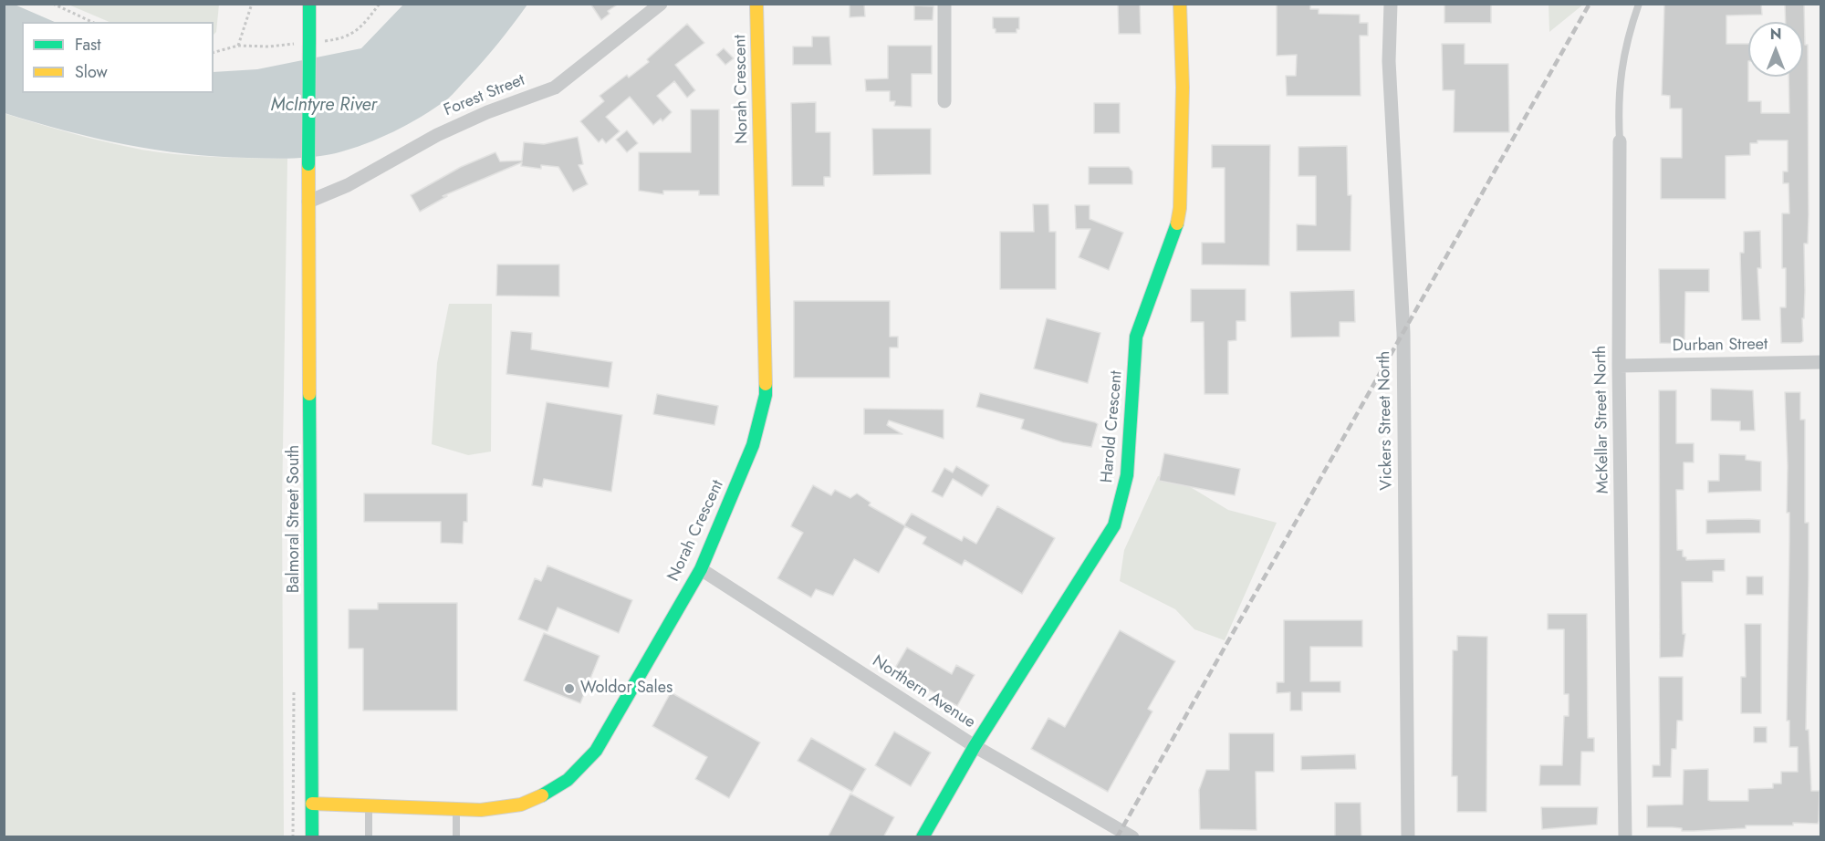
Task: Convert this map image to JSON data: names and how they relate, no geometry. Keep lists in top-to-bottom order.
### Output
{
  "streets": {
    "street": [
      "Norah Crescent",
      "Forest Street",
      "Durban Street",
      "McKellar Street North",
      "Vickers Street North",
      "Harold Crescent",
      "Balmoral Street South",
      "Northern Avenue"
    ]
  },
  "crossings": [
    ["Norah Crescent", "Balmoral Street South"],
    ["Norah Crescent", "Northern Avenue"],
    ["Forest Street", "Balmoral Street South"],
    ["Durban Street", "McKellar Street North"],
    ["Harold Crescent", "Northern Avenue"]
  ],
  "water": ["McIntyre River"],
  "places": ["Woldor Sales"],
  "legend": ["Fast", "Slow"],
  "north": "top"
}
